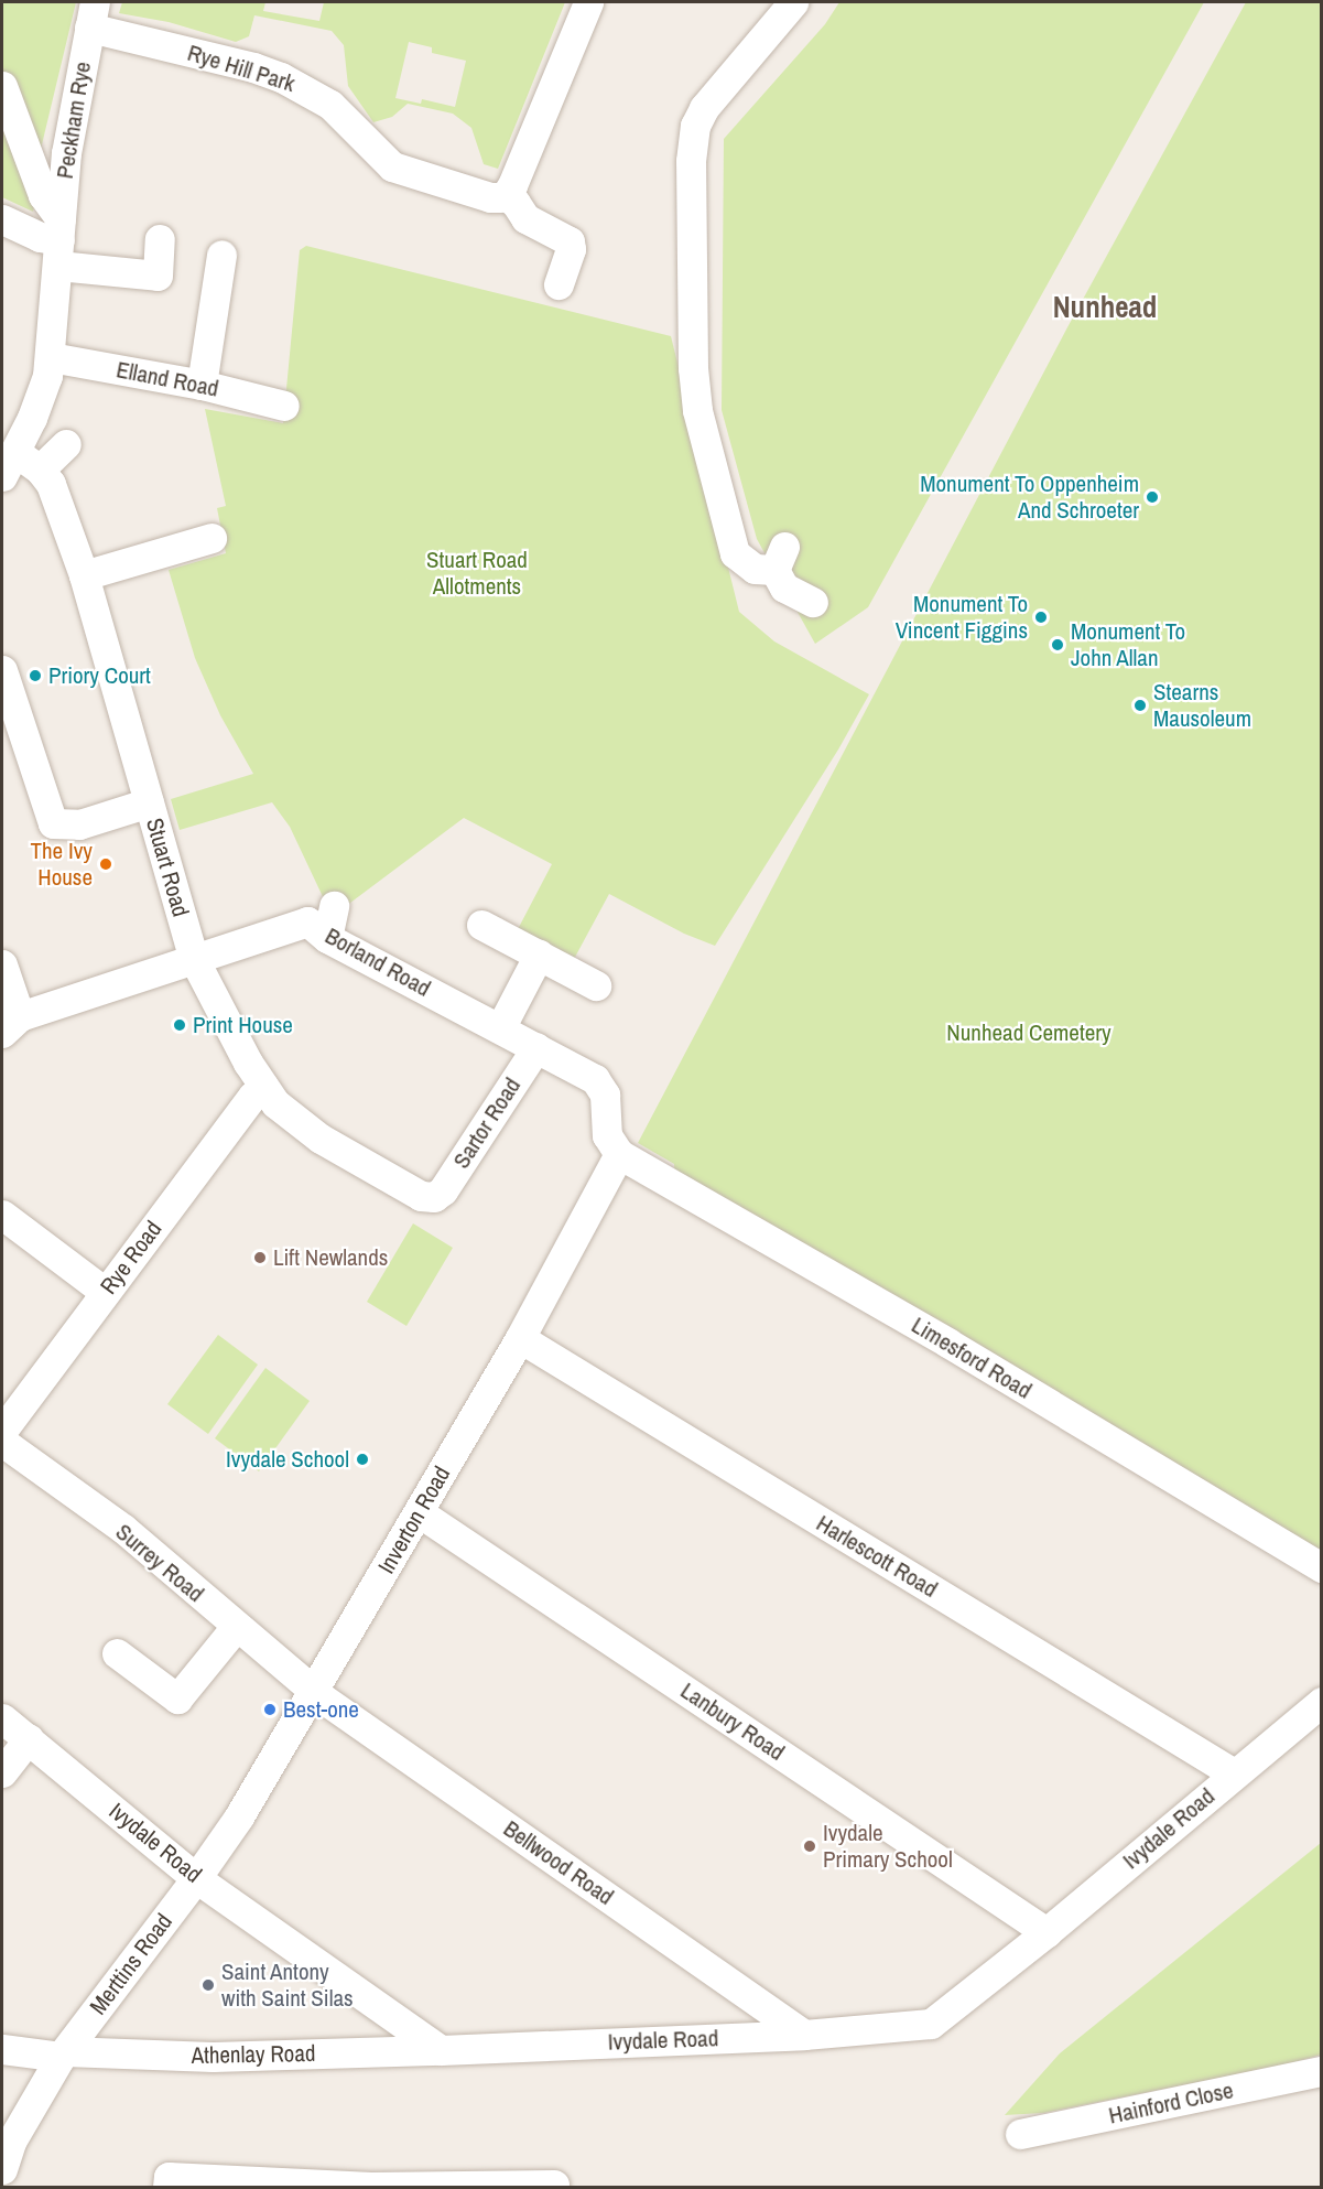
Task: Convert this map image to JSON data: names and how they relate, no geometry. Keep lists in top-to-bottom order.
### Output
{
  "streets": {
    "street": [
      "Rye Hill Park",
      "Peckham Rye",
      "Elland Road",
      "Stuart Road",
      "Borland Road",
      "Sartor Road",
      "Rye Road",
      "Limesford Road",
      "Inverton Road",
      "Harlescott Road",
      "Surrey Road",
      "Lanbury Road",
      "Ivydale Road",
      "Bellwood Road",
      "Merttins Road",
      "Athenlay Road",
      "Hainford Close"
    ]
  },
  "crossings": [
    ["Rye Hill Park", "Peckham Rye"],
    ["Peckham Rye", "Elland Road"],
    ["Peckham Rye", "Stuart Road"],
    ["Stuart Road", "Borland Road"],
    ["Stuart Road", "Sartor Road"],
    ["Stuart Road", "Rye Road"],
    ["Borland Road", "Sartor Road"],
    ["Borland Road", "Limesford Road"],
    ["Borland Road", "Inverton Road"],
    ["Limesford Road", "Inverton Road"],
    ["Inverton Road", "Harlescott Road"],
    ["Inverton Road", "Surrey Road"],
    ["Inverton Road", "Lanbury Road"],
    ["Inverton Road", "Ivydale Road"],
    ["Inverton Road", "Bellwood Road"],
    ["Inverton Road", "Merttins Road"],
    ["Harlescott Road", "Ivydale Road"],
    ["Surrey Road", "Bellwood Road"],
    ["Lanbury Road", "Ivydale Road"],
    ["Ivydale Road", "Bellwood Road"],
    ["Ivydale Road", "Merttins Road"],
    ["Ivydale Road", "Athenlay Road"],
    ["Merttins Road", "Athenlay Road"]
  ],
  "districts": ["Nunhead"],
  "parks": ["Stuart Road Allotments", "Nunhead Cemetery"],
  "places": [
    "Monument To Oppenheim And Schroeter",
    "Monument To Vincent Figgins",
    "Monument To John Allan",
    "Priory Court",
    "Stearns Mausoleum",
    "The Ivy House",
    "Print House",
    "Lift Newlands",
    "Ivydale School",
    "Best-one",
    "Ivydale Primary School",
    "Saint Antony with Saint Silas"
  ]
}
